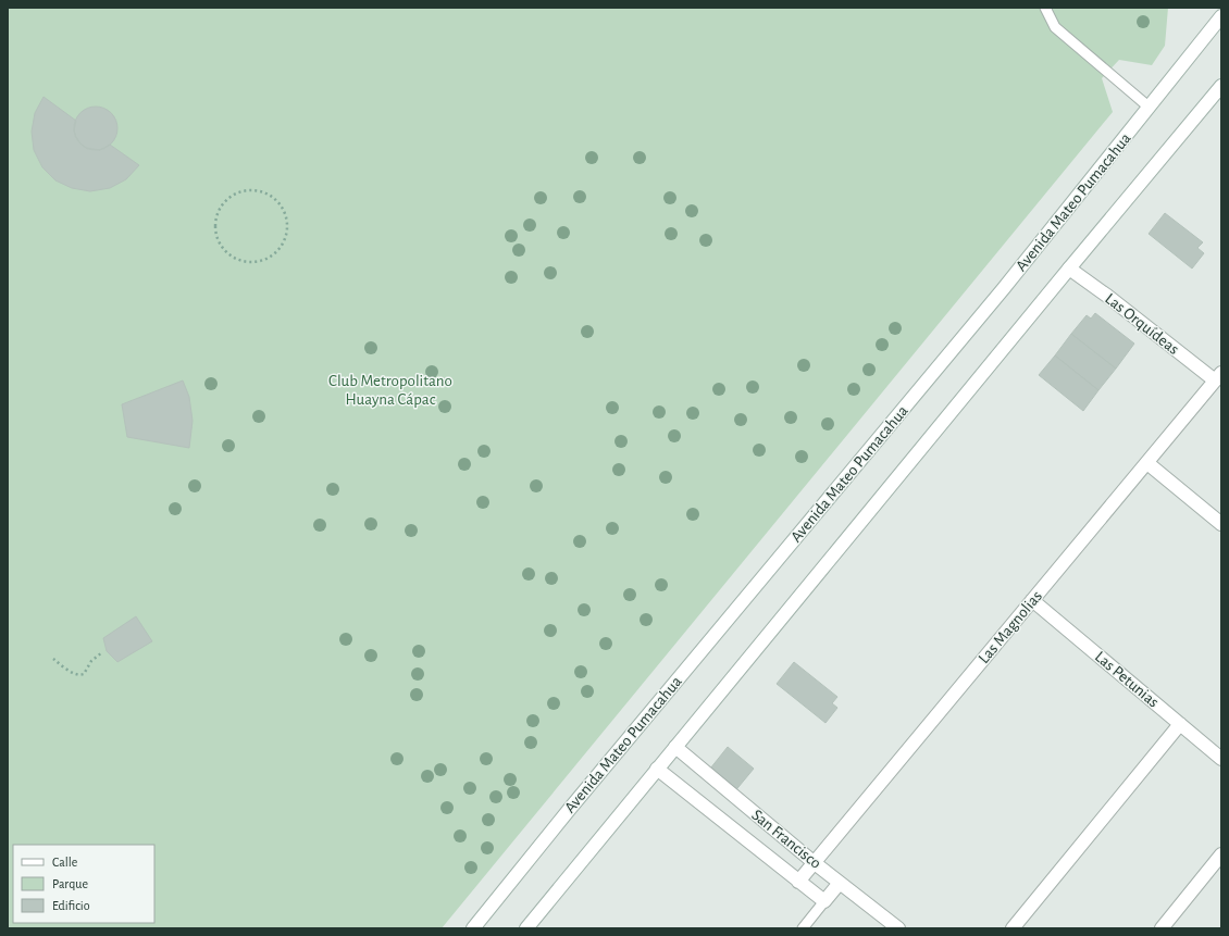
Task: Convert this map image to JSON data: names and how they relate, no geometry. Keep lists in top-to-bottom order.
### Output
{
  "streets": {
    "main road": [
      "Avenida Mateo Pumacahua",
      "Las Orquídeas",
      "Las Magnolias",
      "Las Petunias",
      "San Francisco"
    ]
  },
  "crossings": [
    ["Las Orquídeas", "Las Magnolias"],
    ["Las Magnolias", "Las Petunias"],
    ["Las Magnolias", "San Francisco"]
  ],
  "parks": ["Club Metropolitano Huayna Cápac"],
  "legend": ["Calle", "Parque", "Edificio"]
}
